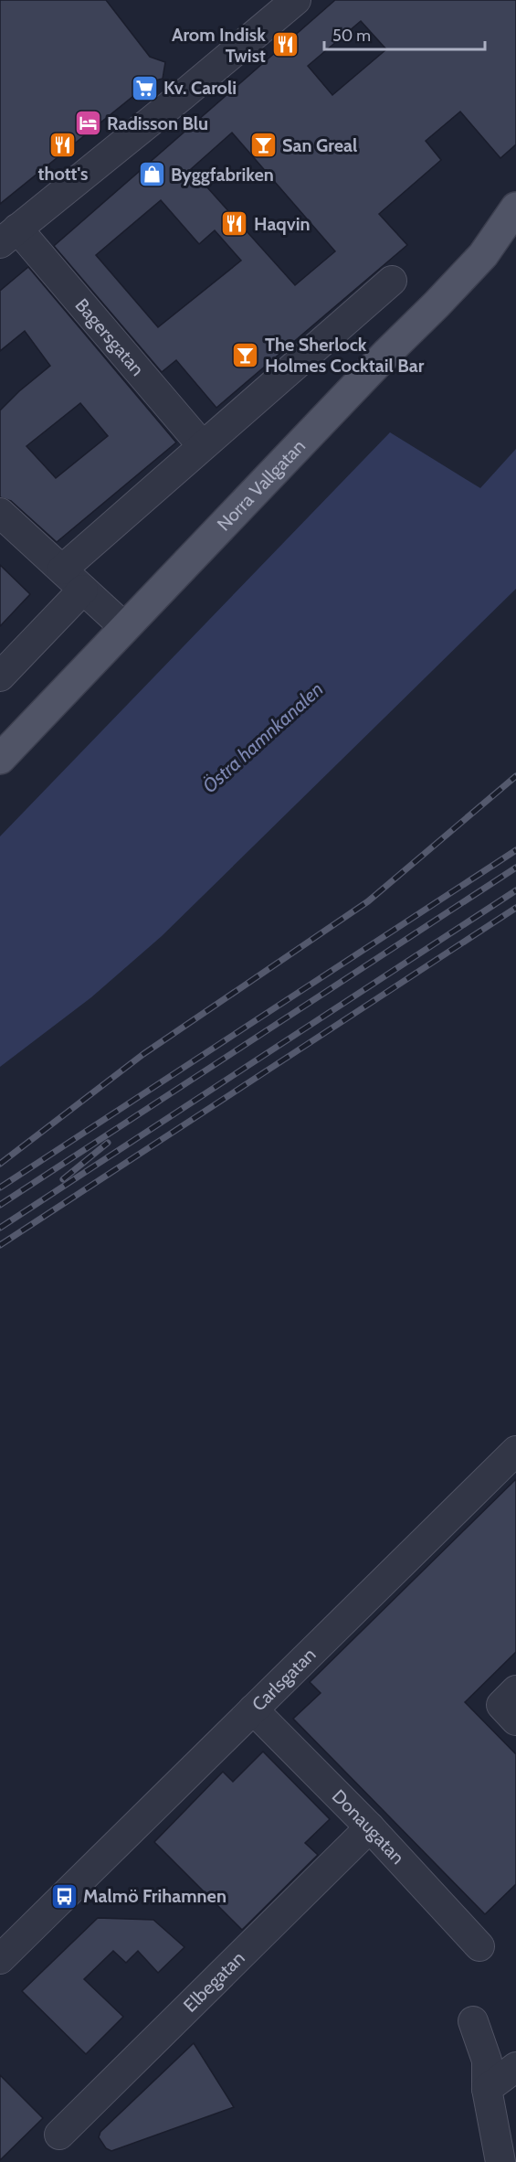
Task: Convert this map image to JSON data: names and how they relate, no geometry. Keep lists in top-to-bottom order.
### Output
{
  "streets": {
    "main road": ["Norra Vallgatan"],
    "street": [
      "Bagersgatan",
      "Carlsgatan",
      "Donaugatan",
      "Elbegatan"
    ]
  },
  "crossings": [
    ["Carlsgatan", "Donaugatan"],
    ["Donaugatan", "Elbegatan"]
  ],
  "water": ["Östra hamnkanalen"],
  "places": {
    "restaurant": ["Arom Indisk Twist", "thott's", "Haqvin"],
    "supermarket": ["Kv. Caroli"],
    "hotel": ["Radisson Blu"],
    "bar": ["San Greal", "The Sherlock Holmes Cocktail Bar"],
    "shop": ["Byggfabriken"],
    "bus stop": ["Malmö Frihamnen"]
  },
  "scale_bar": "50 m"
}
